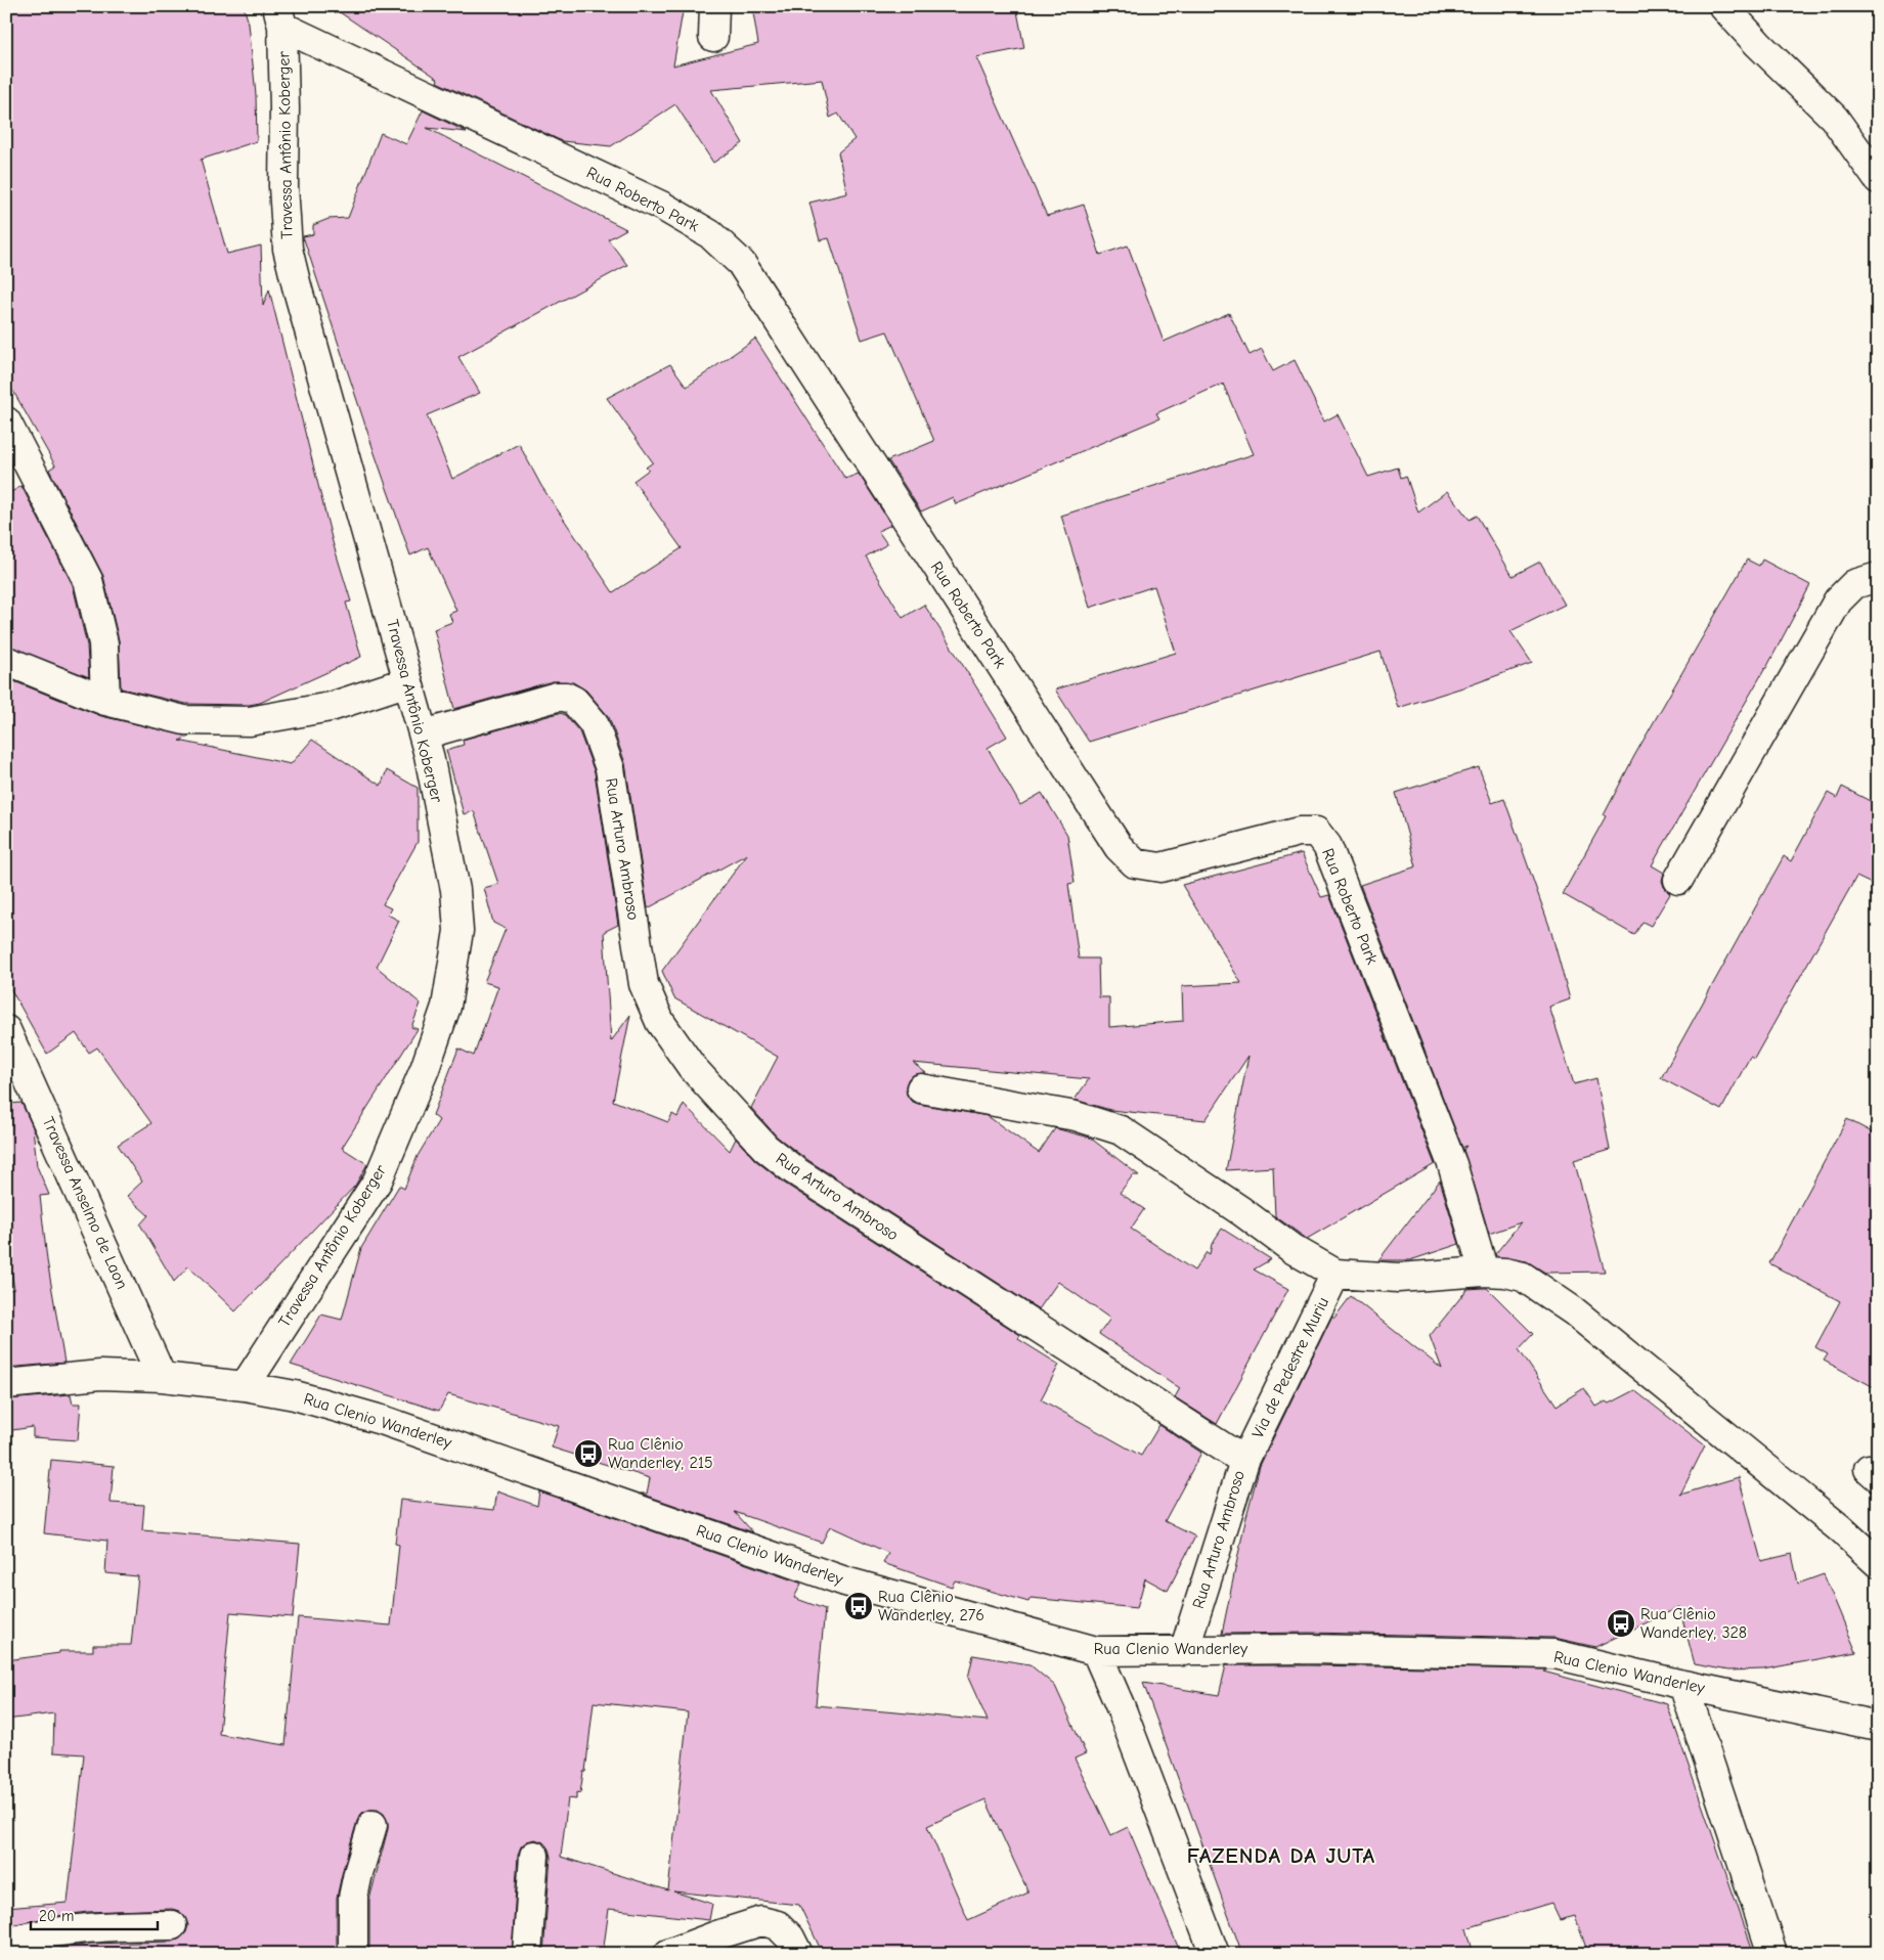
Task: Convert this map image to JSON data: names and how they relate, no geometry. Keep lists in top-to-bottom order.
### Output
{
  "streets": {
    "street": [
      "Travessa Antônio Koberger",
      "Rua Roberto Park",
      "Rua Arturo Ambroso",
      "Travessa Anselmo de Laon",
      "Via de Pedestre Muriu",
      "Rua Clenio Wanderley"
    ]
  },
  "crossings": [
    ["Travessa Antônio Koberger", "Rua Roberto Park"],
    ["Travessa Antônio Koberger", "Rua Arturo Ambroso"],
    ["Travessa Antônio Koberger", "Rua Clenio Wanderley"],
    ["Rua Arturo Ambroso", "Via de Pedestre Muriu"],
    ["Rua Arturo Ambroso", "Rua Clenio Wanderley"],
    ["Travessa Anselmo de Laon", "Rua Clenio Wanderley"]
  ],
  "districts": ["FAZENDA DA JUTA"],
  "places": {
    "bus stop": ["Rua Clênio Wanderley, 215", "Rua Clênio Wanderley, 276", "Rua Clênio Wanderley, 328"]
  },
  "scale_bar": "20 m"
}
